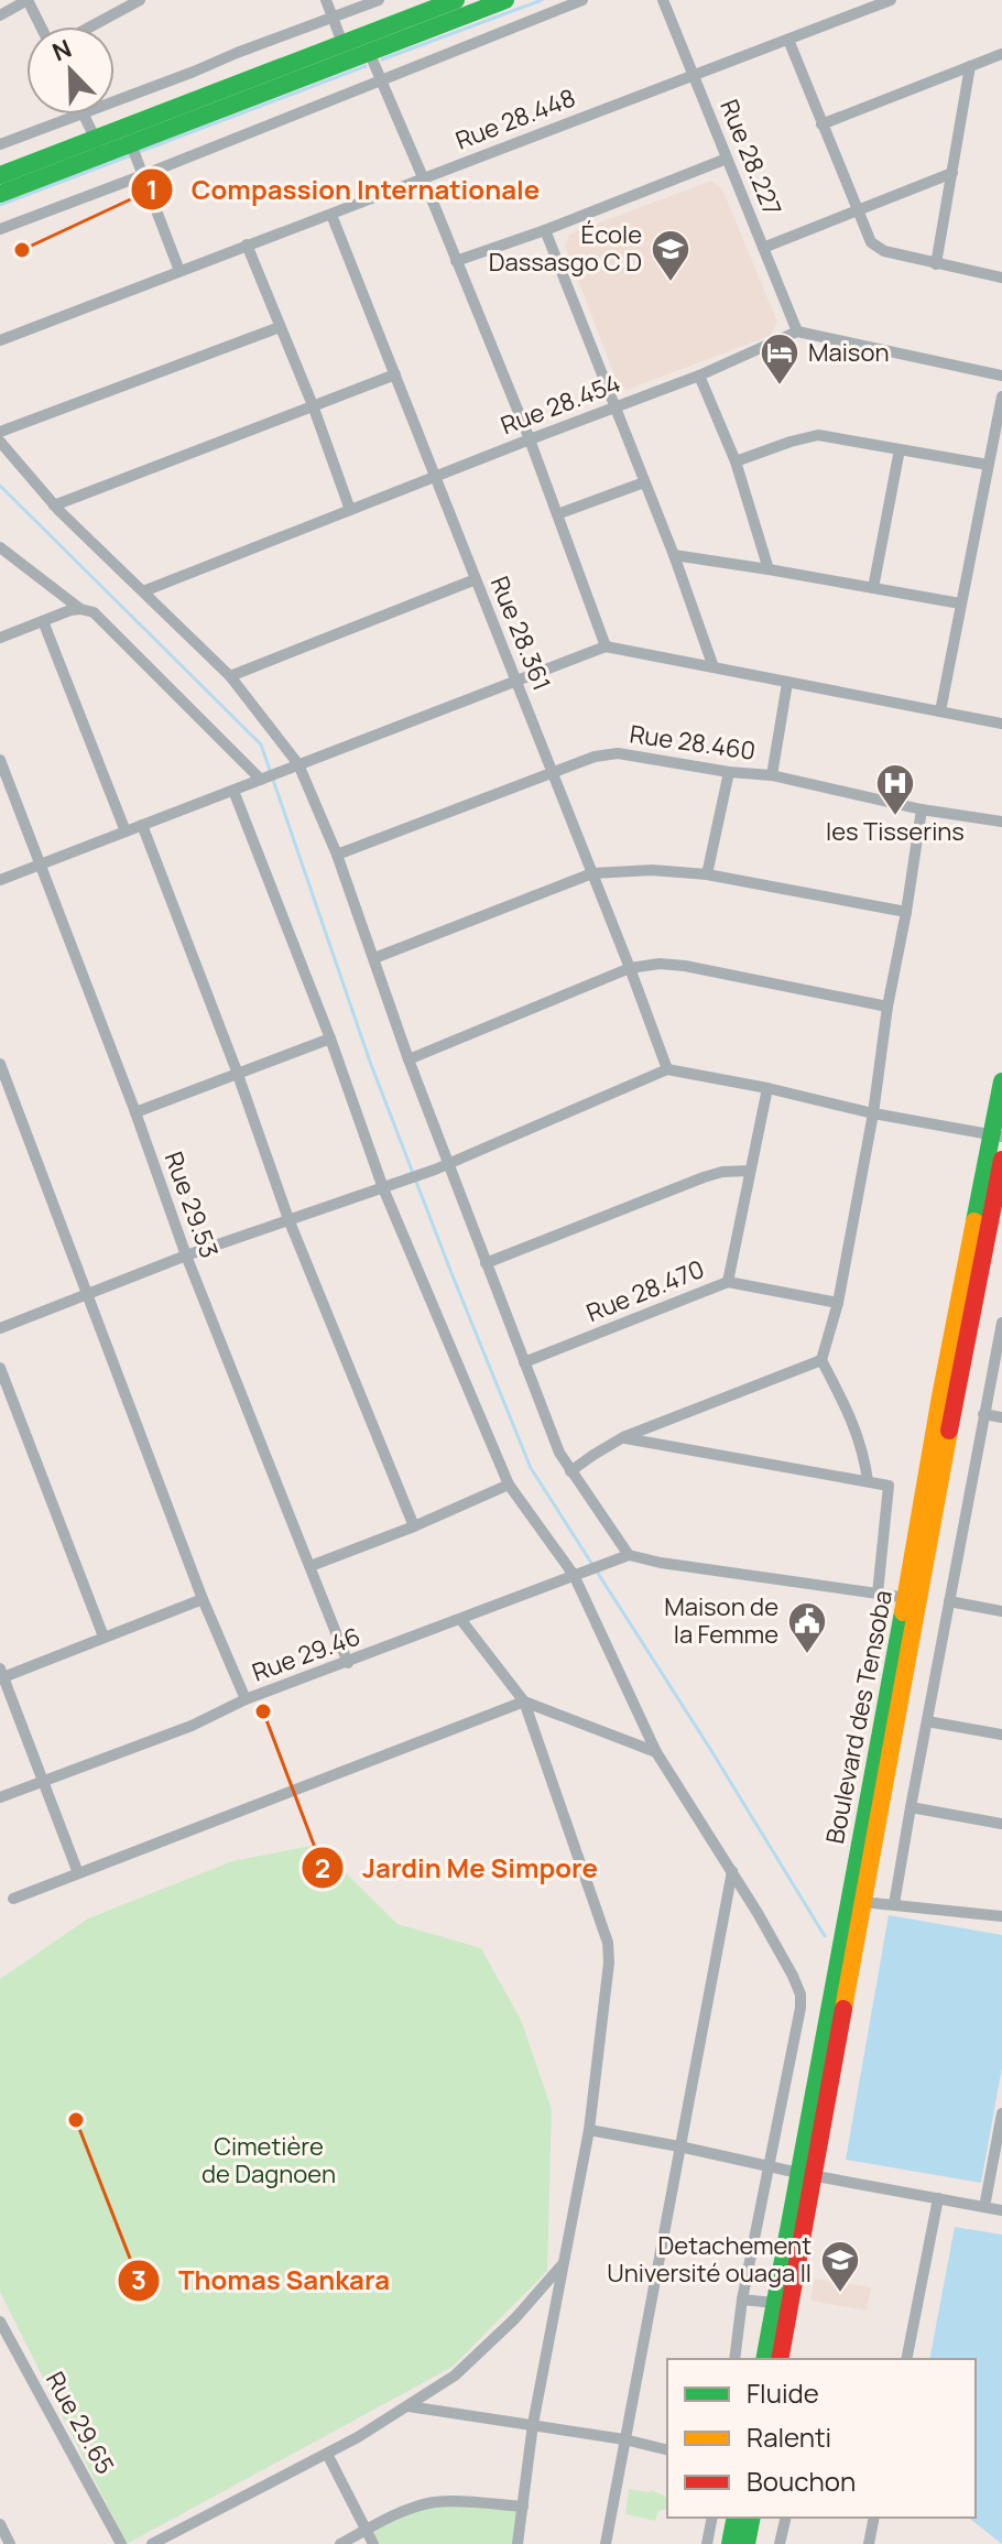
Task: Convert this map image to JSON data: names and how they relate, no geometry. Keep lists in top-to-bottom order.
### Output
{
  "streets": {
    "main road": ["Boulevard des Tensoba"],
    "street": [
      "Rue 28.448",
      "Rue 28.227",
      "Rue 28.454",
      "Rue 28.361",
      "Rue 28.460",
      "Rue 29.53",
      "Rue 28.470",
      "Rue 29.46",
      "Rue 29.65"
    ]
  },
  "crossings": [
    ["Rue 28.448", "Rue 28.227"],
    ["Rue 28.448", "Rue 28.361"],
    ["Rue 28.227", "Rue 28.454"],
    ["Rue 28.454", "Rue 28.361"],
    ["Rue 28.361", "Rue 28.460"],
    ["Rue 29.53", "Rue 29.46"]
  ],
  "parks": ["Cimetière de Dagnoen"],
  "places": {
    "other": ["Compassion Internationale", "Jardin Me Simpore", "Thomas Sankara"],
    "school or university": ["École Dassasgo C D", "Detachement Université ouaga II"],
    "hotel": ["Maison"],
    "hospital": ["les Tisserins"],
    "public building": ["Maison de la Femme"]
  },
  "legend": ["Fluide", "Ralenti", "Bouchon"],
  "north": "top left"
}
